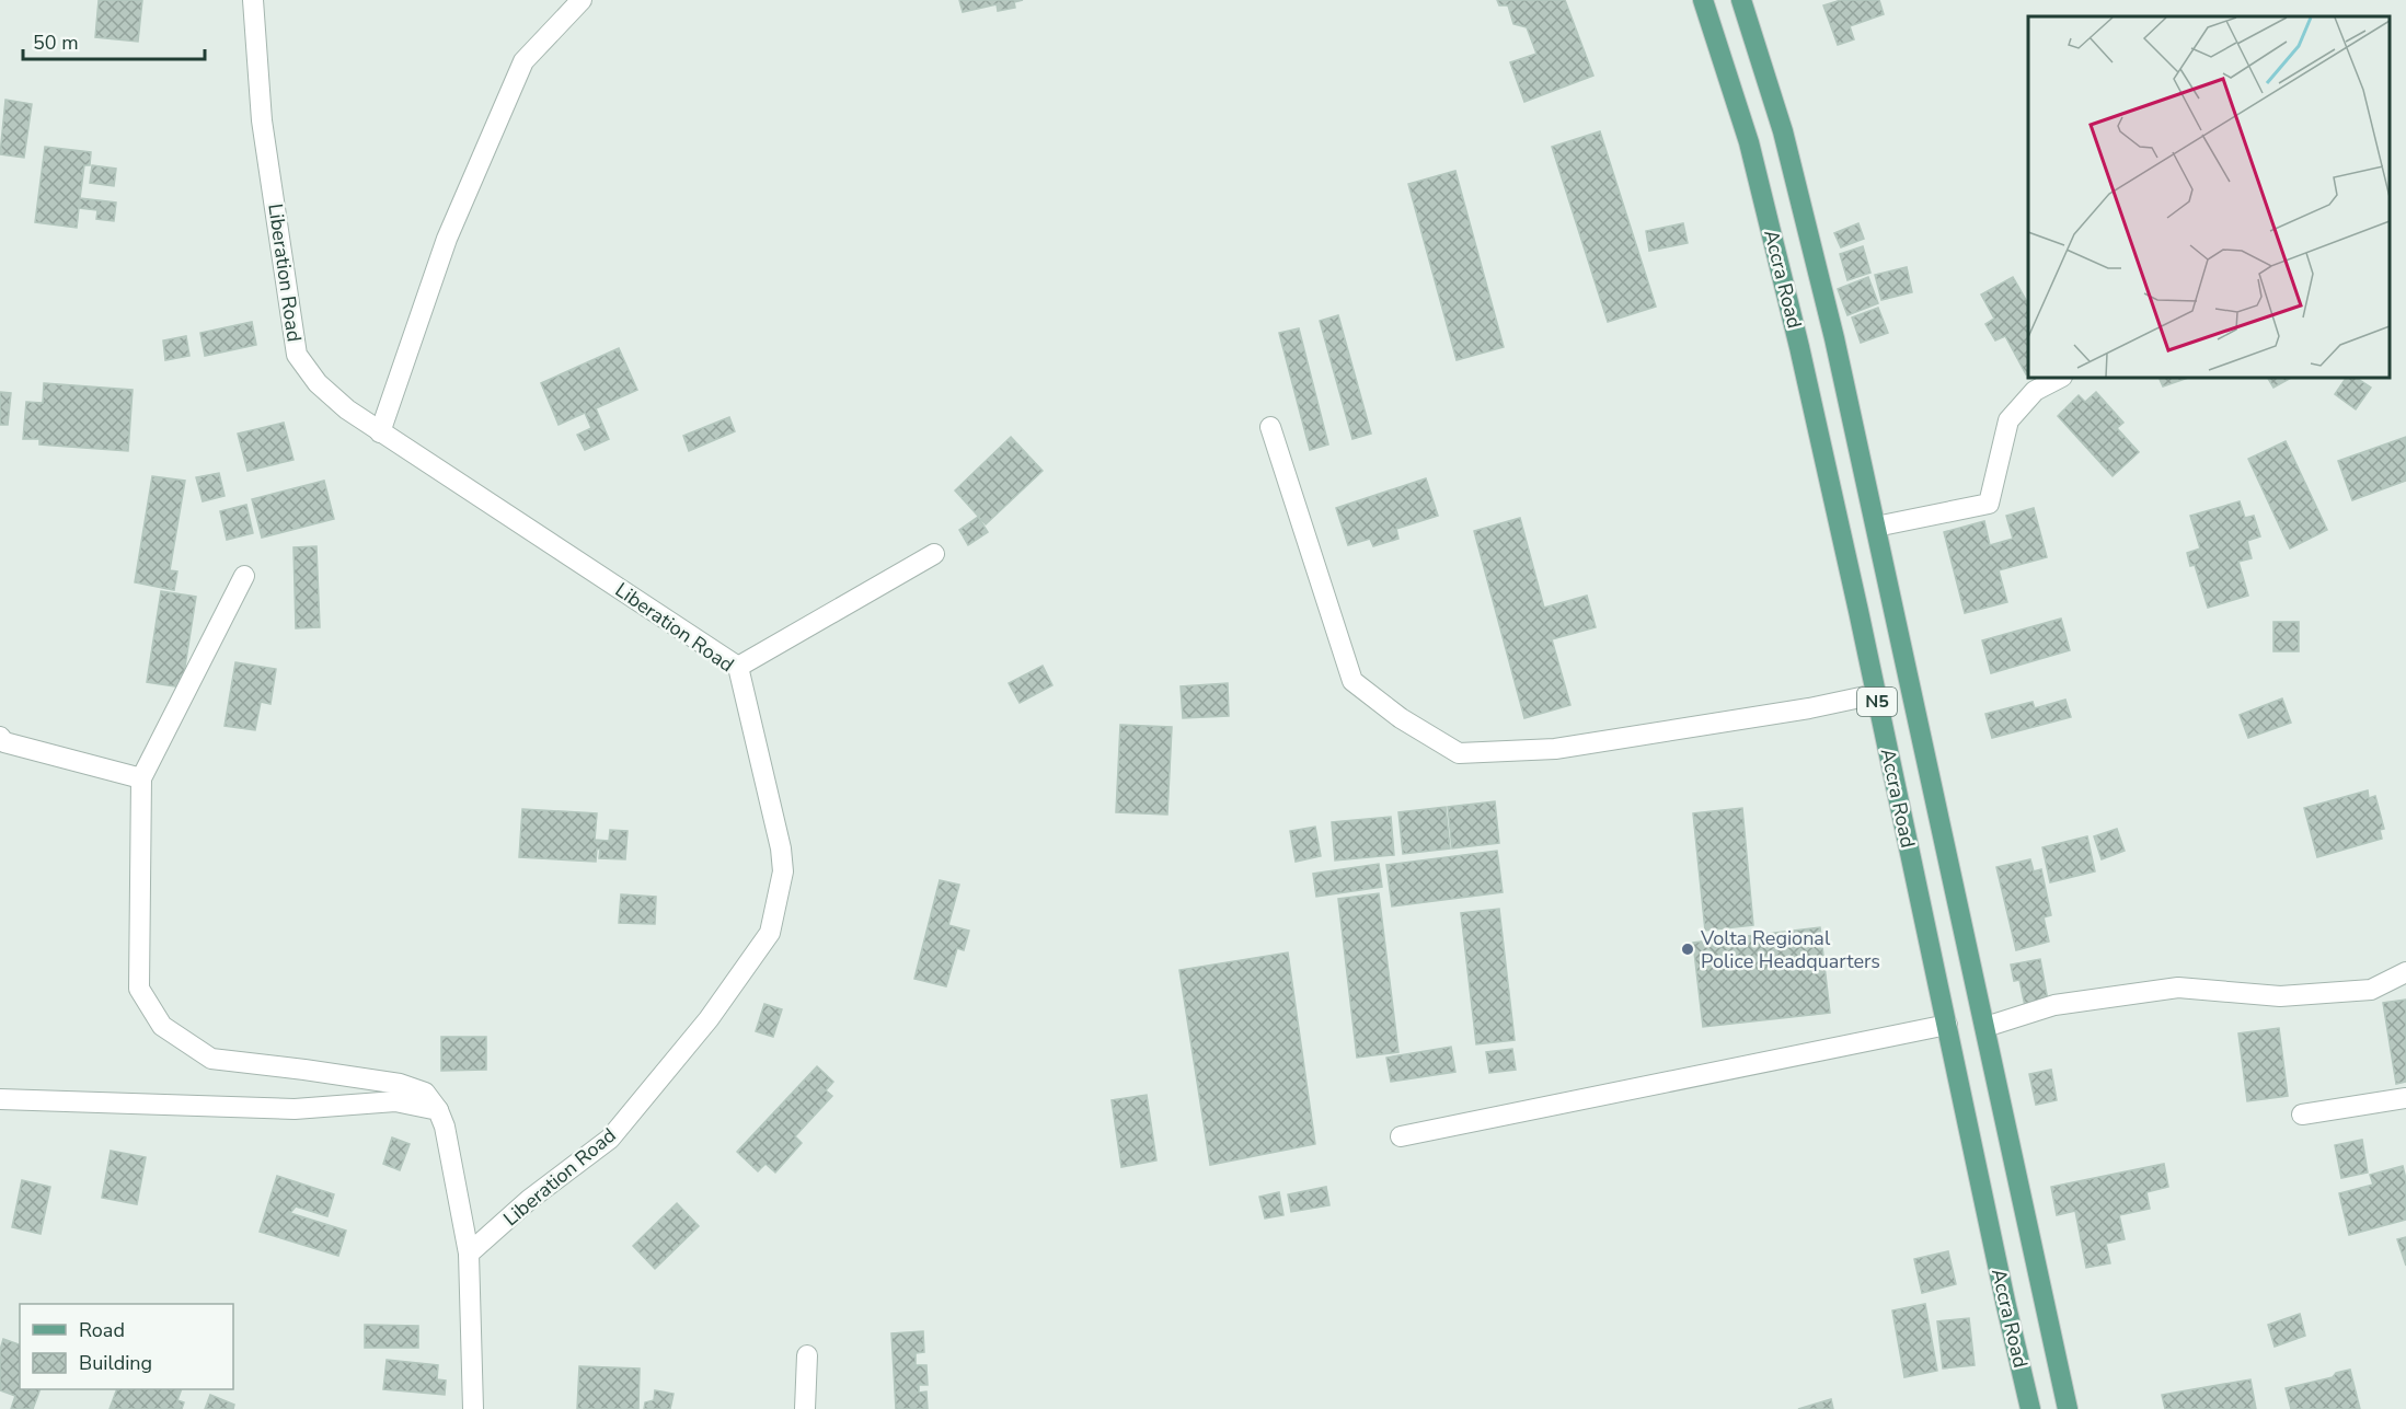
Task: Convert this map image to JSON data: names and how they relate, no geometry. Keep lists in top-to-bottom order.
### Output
{
  "streets": {
    "main road": ["Accra Road", "N5"],
    "street": ["Liberation Road"]
  },
  "places": ["Volta Regional Police Headquarters"],
  "legend": ["Road", "Building"],
  "scale_bar": "50 m"
}
